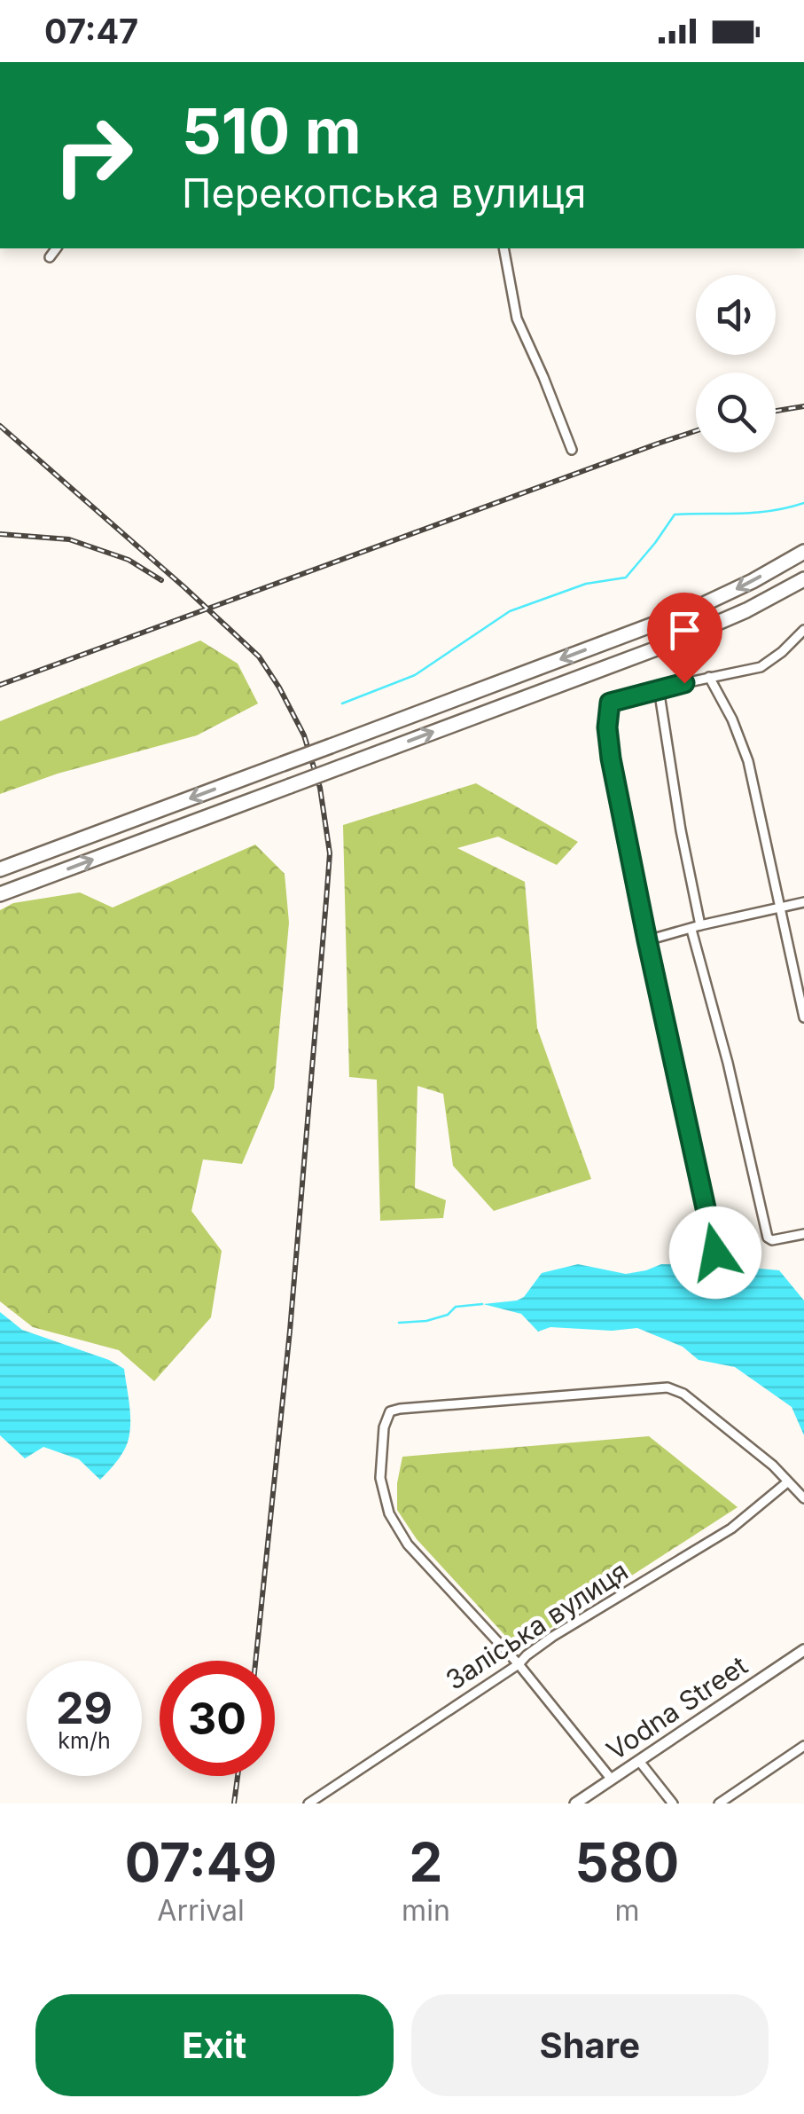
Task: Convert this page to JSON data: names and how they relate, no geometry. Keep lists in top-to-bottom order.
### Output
{
  "streets": {
    "street": ["Заліська вулиця", "Vodna Street"]
  },
  "page": {
    "status": "07:47",
    "turn": ["510 m", "Перекопська вулиця"],
    "speed": "29 km/h",
    "limit": "30",
    "eta": [
      "07:49",
      "Arrival",
      "2",
      "min",
      "580",
      "m"
    ],
    "buttons": ["Exit", "Share"]
  }
}
